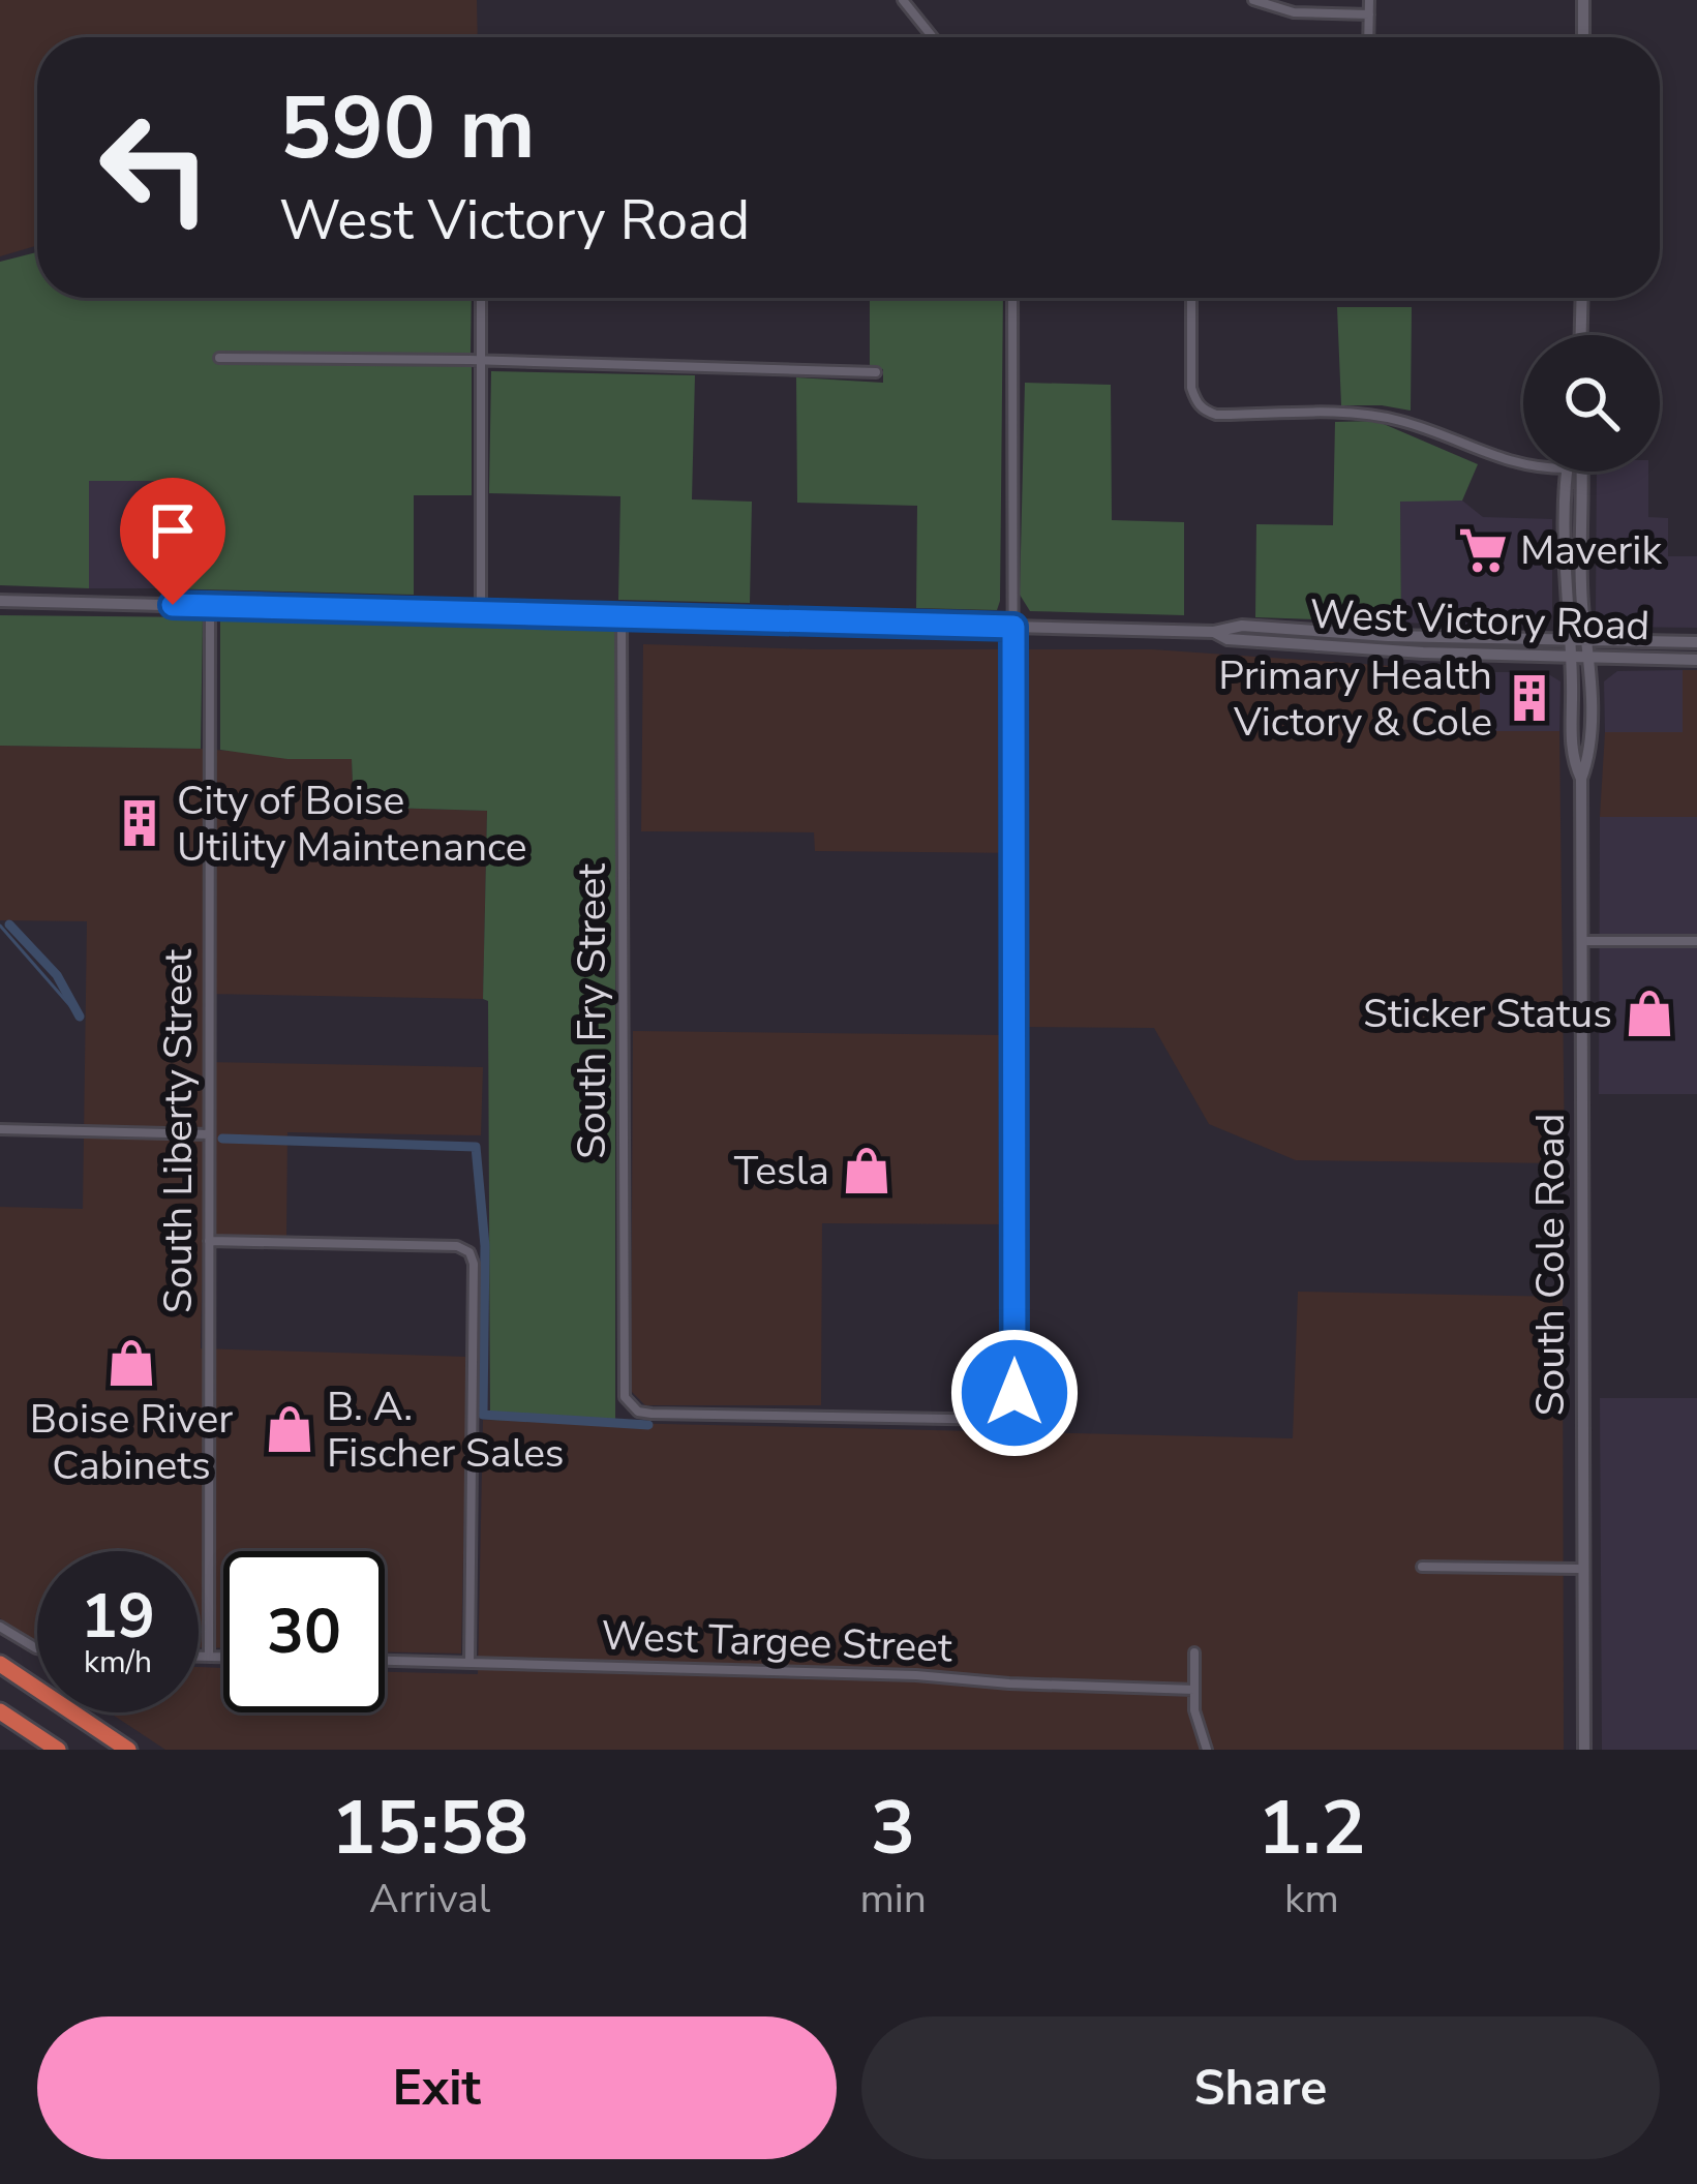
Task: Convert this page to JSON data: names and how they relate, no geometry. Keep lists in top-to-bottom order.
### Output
{
  "streets": {
    "main road": ["West Victory Road", "South Cole Road"],
    "street": ["South Fry Street", "South Liberty Street", "West Targee Street"]
  },
  "crossings": [
    ["West Victory Road", "South Fry Street"],
    ["West Victory Road", "South Liberty Street"],
    ["West Victory Road", "South Cole Road"]
  ],
  "places": {
    "supermarket": ["Maverik"],
    "building": ["Primary Health Victory & Cole", "City of Boise Utility Maintenance"],
    "shop": [
      "Sticker Status",
      "Tesla",
      "Boise River Cabinets",
      "B. A. Fischer Sales"
    ]
  },
  "page": {
    "turn": ["590 m", "West Victory Road"],
    "speed": "19 km/h",
    "limit": "30",
    "eta": [
      "15:58",
      "Arrival",
      "3",
      "min",
      "1.2",
      "km"
    ],
    "buttons": ["Exit", "Share"]
  }
}
